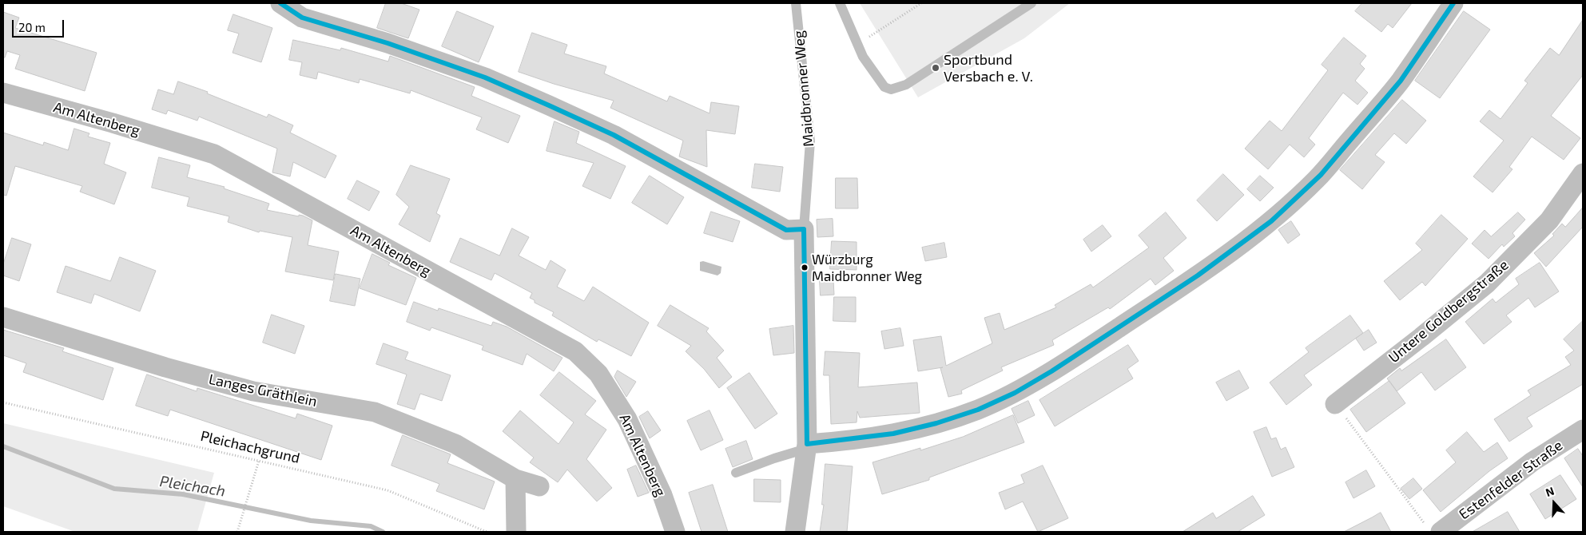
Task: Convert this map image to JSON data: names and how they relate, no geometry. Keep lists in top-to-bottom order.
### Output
{
  "streets": {
    "street": [
      "Maidbronner Weg",
      "Am Altenberg",
      "Untere Goldbergstraße",
      "Langes Gräthlein",
      "Estenfelder Straße"
    ],
    "path": ["Pleichachgrund"]
  },
  "water": ["Pleichach"],
  "places": ["Sportbund Versbach e. V.", "Würzburg Maidbronner Weg"],
  "scale_bar": "20 m",
  "north": "top"
}
